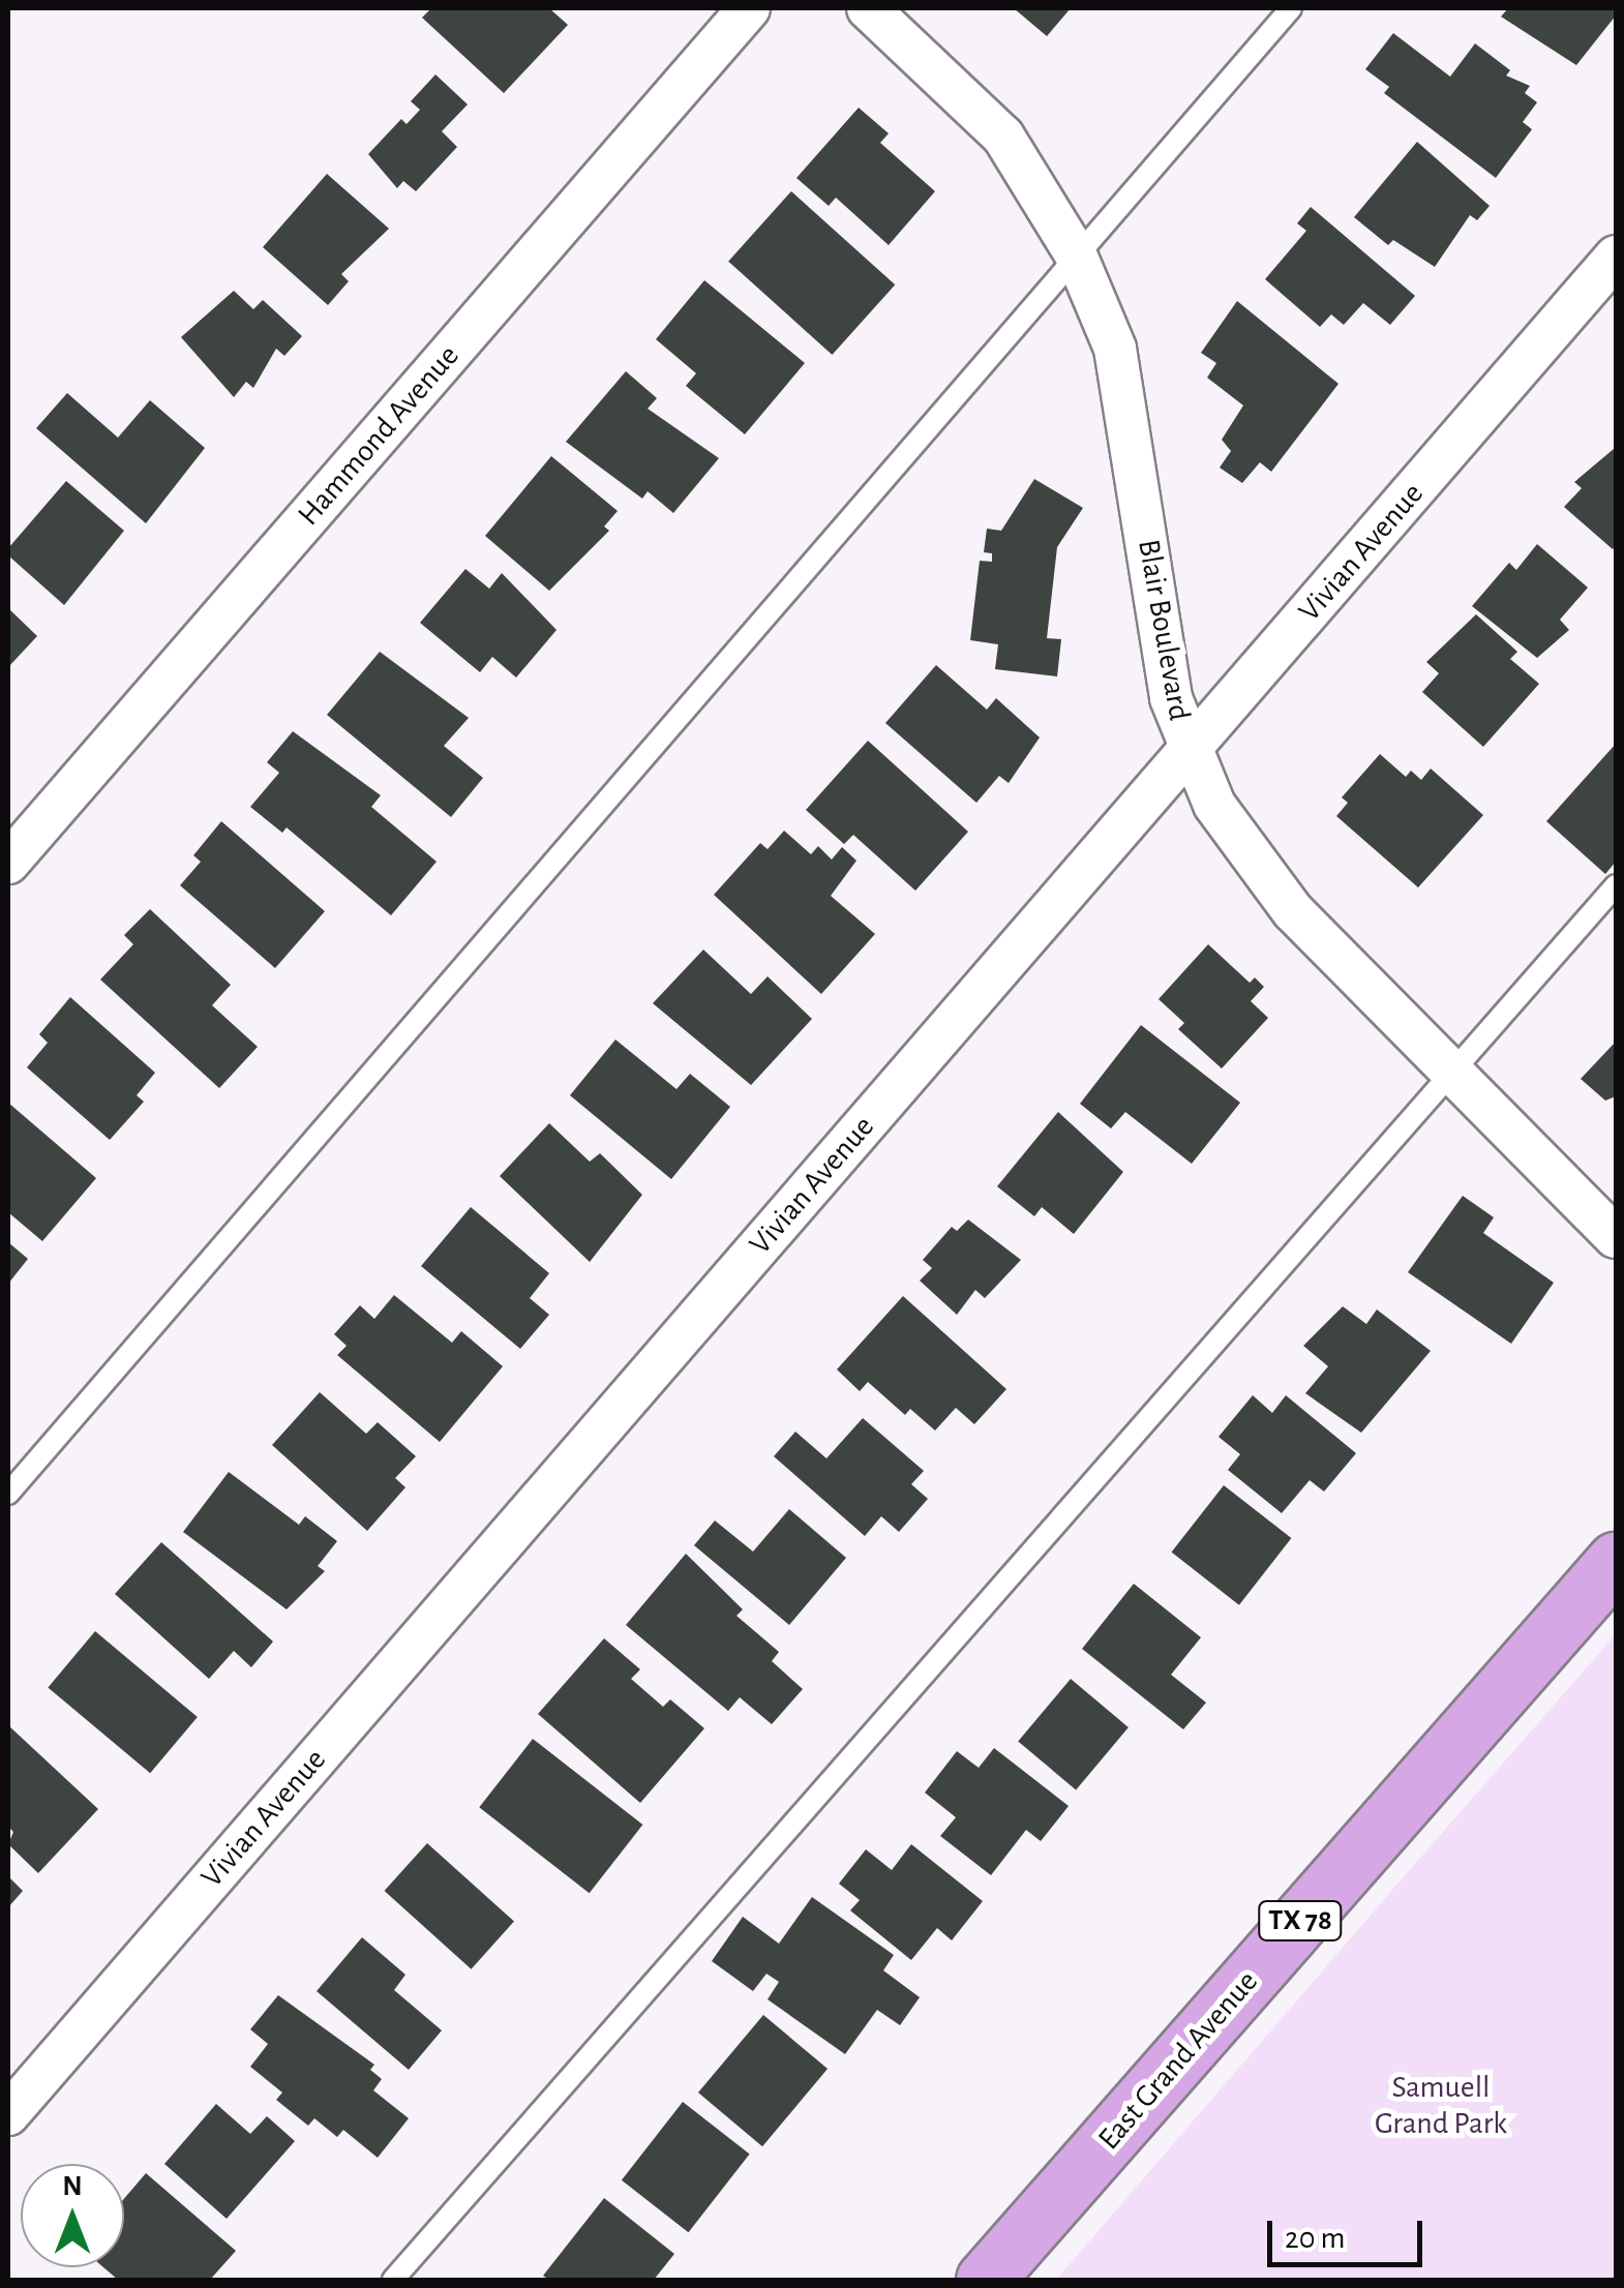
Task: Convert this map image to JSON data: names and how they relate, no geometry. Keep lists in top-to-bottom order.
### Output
{
  "streets": {
    "main road": ["TX 78", "East Grand Avenue"],
    "street": ["Hammond Avenue", "Vivian Avenue", "Blair Boulevard"]
  },
  "crossings": [
    ["Vivian Avenue", "Blair Boulevard"]
  ],
  "parks": ["Samuell Grand Park"],
  "scale_bar": "20 m",
  "north": "top"
}
